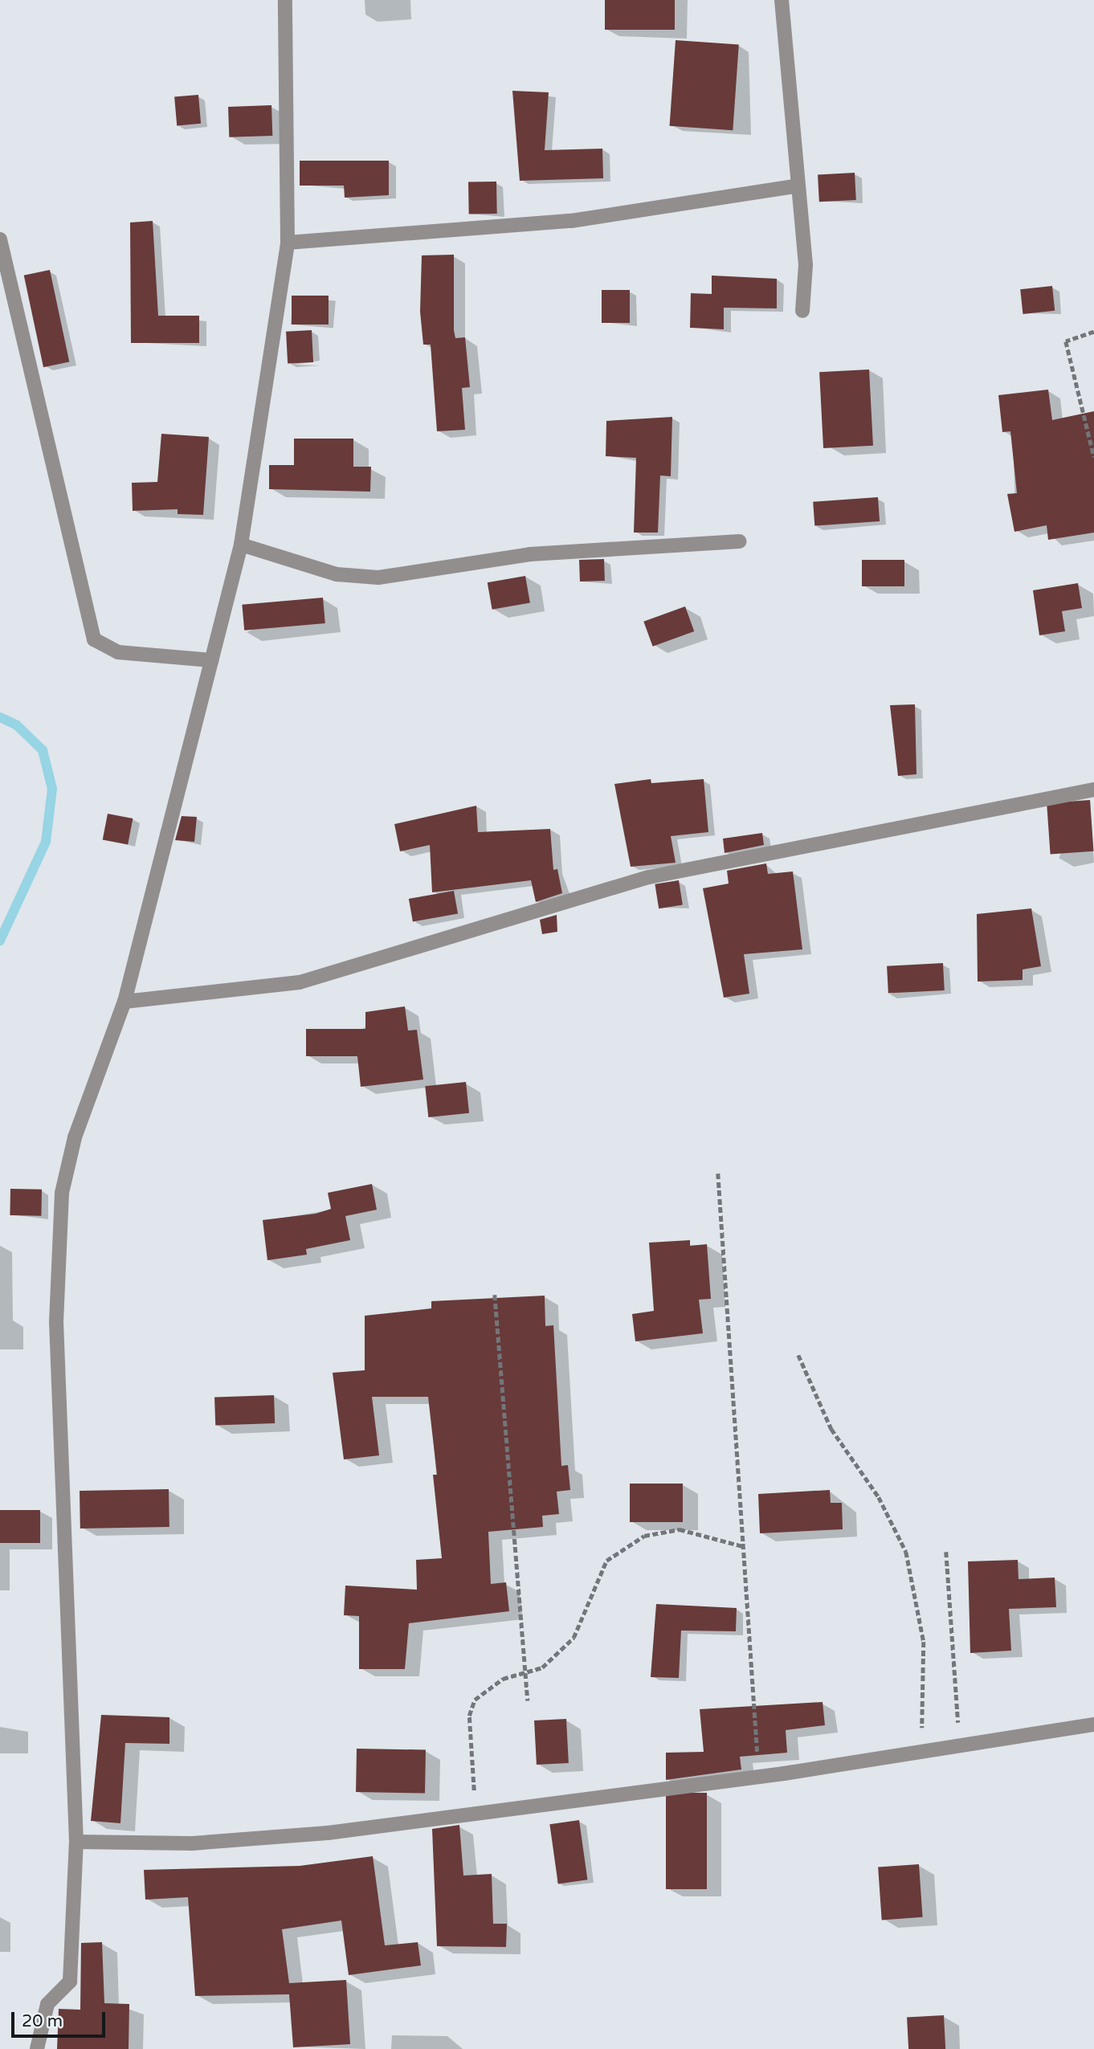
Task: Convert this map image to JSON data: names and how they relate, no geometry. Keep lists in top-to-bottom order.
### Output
{
  "scale_bar": "20 m"
}
